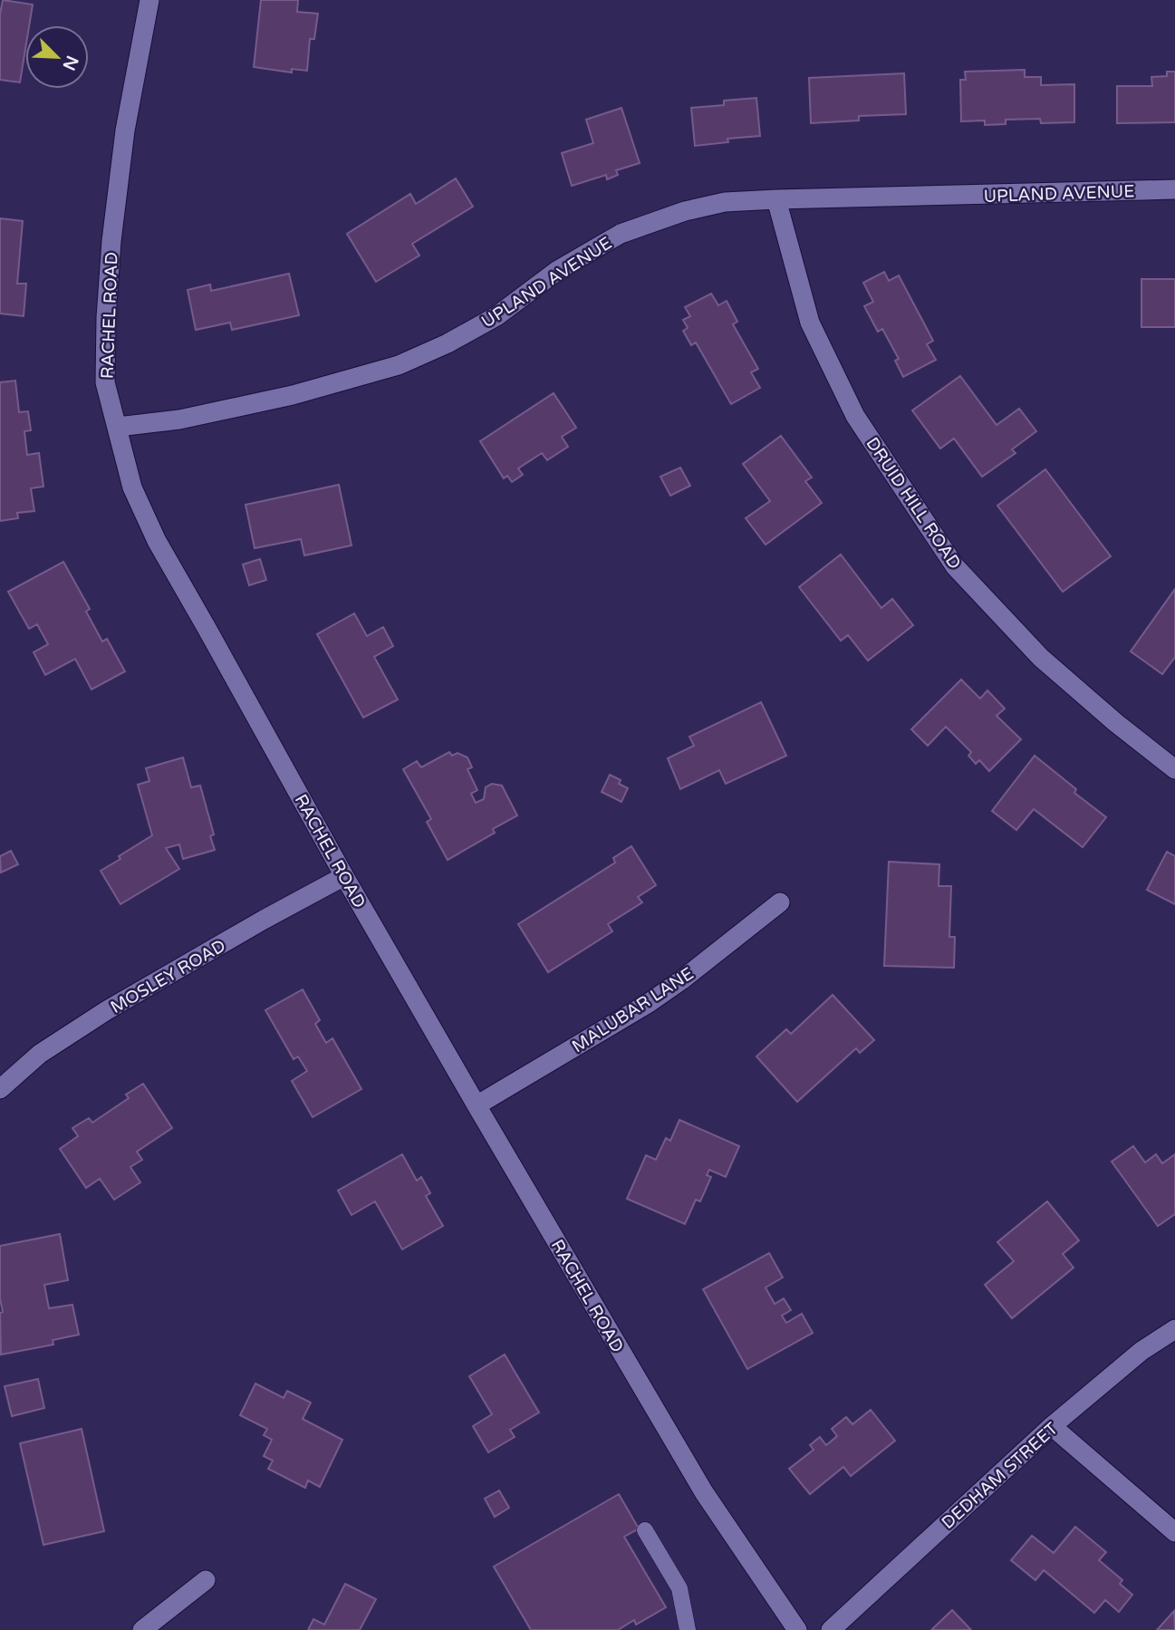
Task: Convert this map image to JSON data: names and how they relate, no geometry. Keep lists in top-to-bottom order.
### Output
{
  "streets": {
    "street": [
      "UPLAND AVENUE",
      "RACHEL ROAD",
      "DRUID HILL ROAD",
      "MOSLEY ROAD",
      "MALUBAR LANE",
      "DEDHAM STREET"
    ]
  },
  "crossings": [
    ["UPLAND AVENUE", "RACHEL ROAD"],
    ["UPLAND AVENUE", "DRUID HILL ROAD"],
    ["RACHEL ROAD", "MOSLEY ROAD"],
    ["RACHEL ROAD", "MALUBAR LANE"]
  ],
  "north": "bottom right"
}
